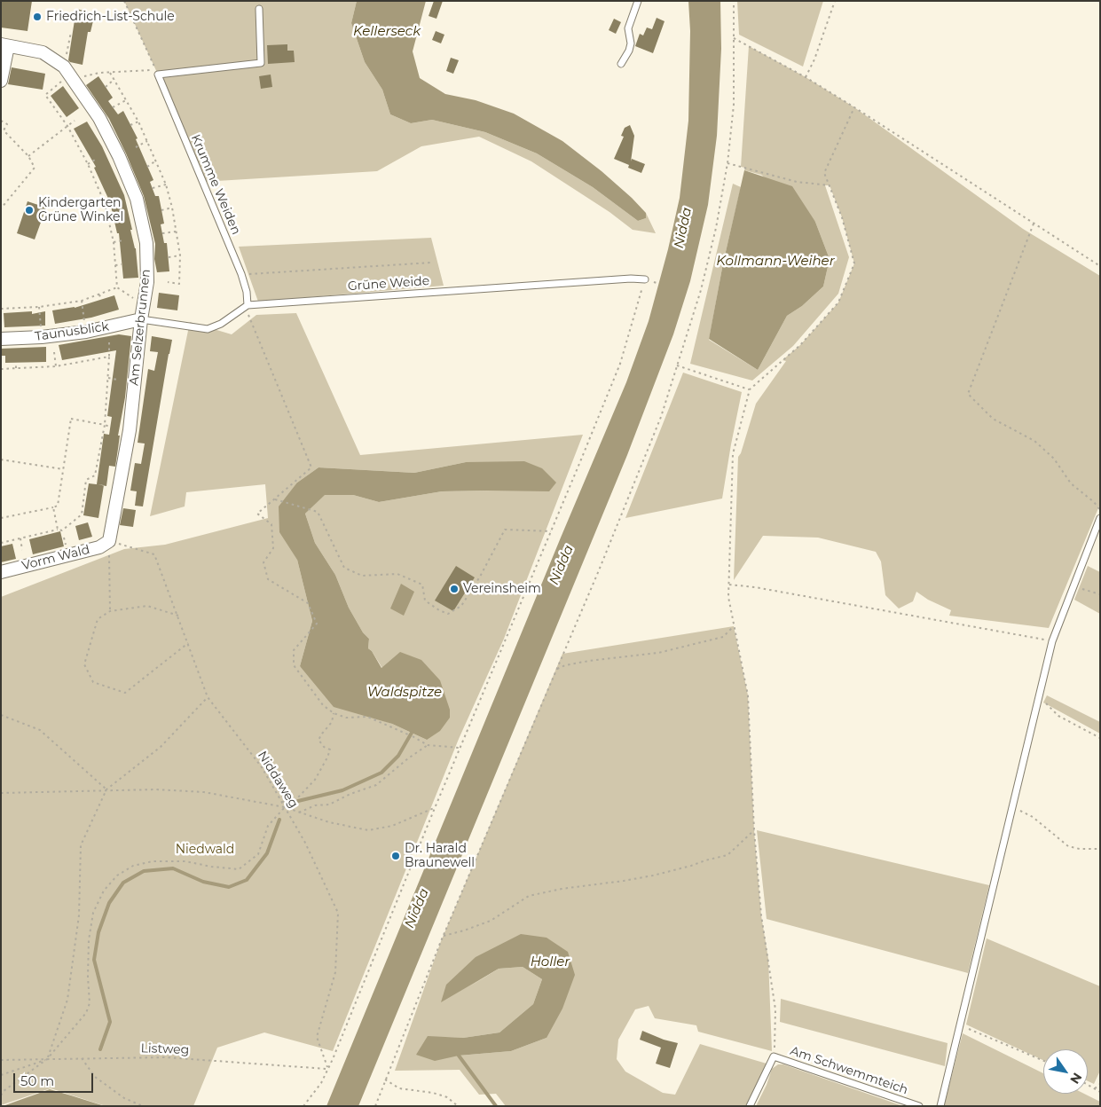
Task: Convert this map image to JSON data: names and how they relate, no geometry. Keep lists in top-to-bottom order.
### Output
{
  "streets": {
    "street": ["Am Selzerbrunnen", "Taunusblick", "Vorm Wald"],
    "lane": ["Krumme Weiden", "Grüne Weide", "Am Schwemmteich"],
    "path": ["Niddaweg", "Listweg"]
  },
  "crossings": [
    ["Krumme Weiden", "Grüne Weide"],
    ["Am Selzerbrunnen", "Taunusblick"],
    ["Am Selzerbrunnen", "Vorm Wald"],
    ["Am Selzerbrunnen", "Niddaweg"],
    ["Vorm Wald", "Niddaweg"],
    ["Niddaweg", "Listweg"]
  ],
  "water": [
    "Kellerseck",
    "Nidda",
    "Kollmann-Weiher",
    "Waldspitze",
    "Holler"
  ],
  "parks": ["Niedwald"],
  "places": [
    "Friedrich-List-Schule",
    "Kindergarten Grüne Winkel",
    "Vereinsheim",
    "Dr. Harald Braunewell"
  ],
  "scale_bar": "50 m",
  "north": "bottom right"
}
